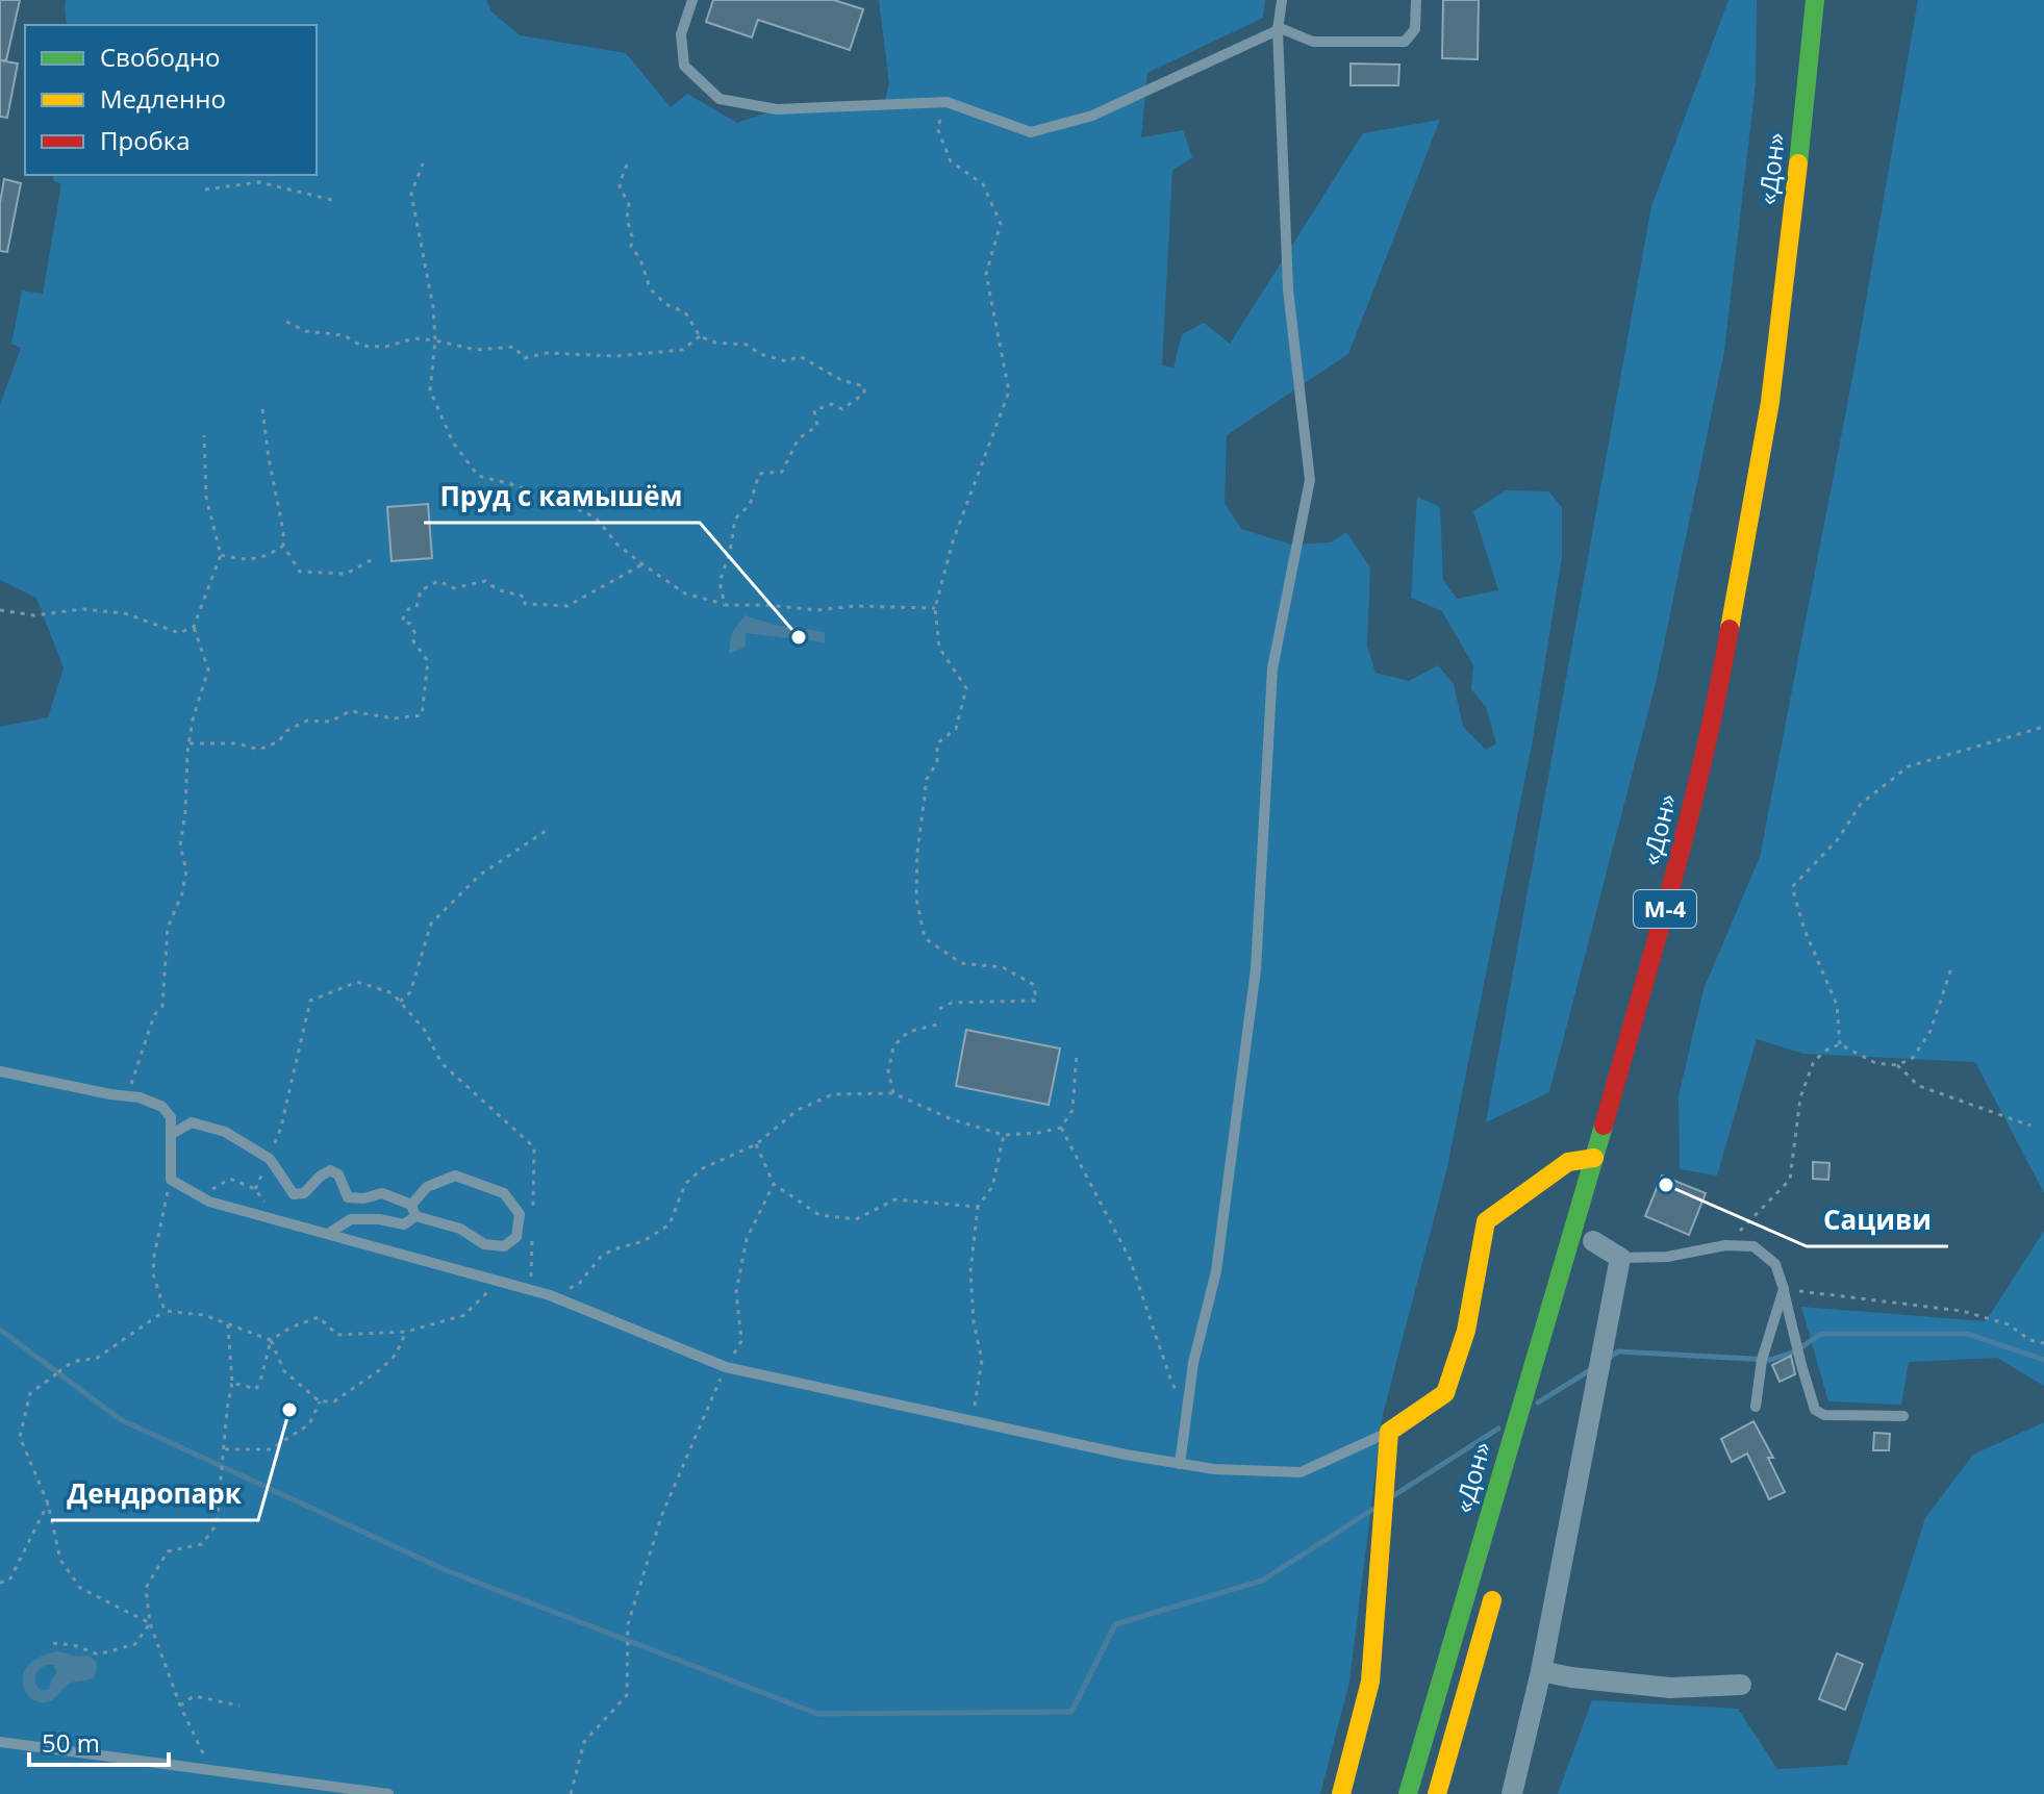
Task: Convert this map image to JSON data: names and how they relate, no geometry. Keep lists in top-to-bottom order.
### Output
{
  "streets": {
    "main road": ["«Дон»", "М-4"]
  },
  "places": ["Пруд с камышём", "Сациви", "Дендропарк"],
  "legend": ["Свободно", "Медленно", "Пробка"],
  "scale_bar": "50 m"
}
